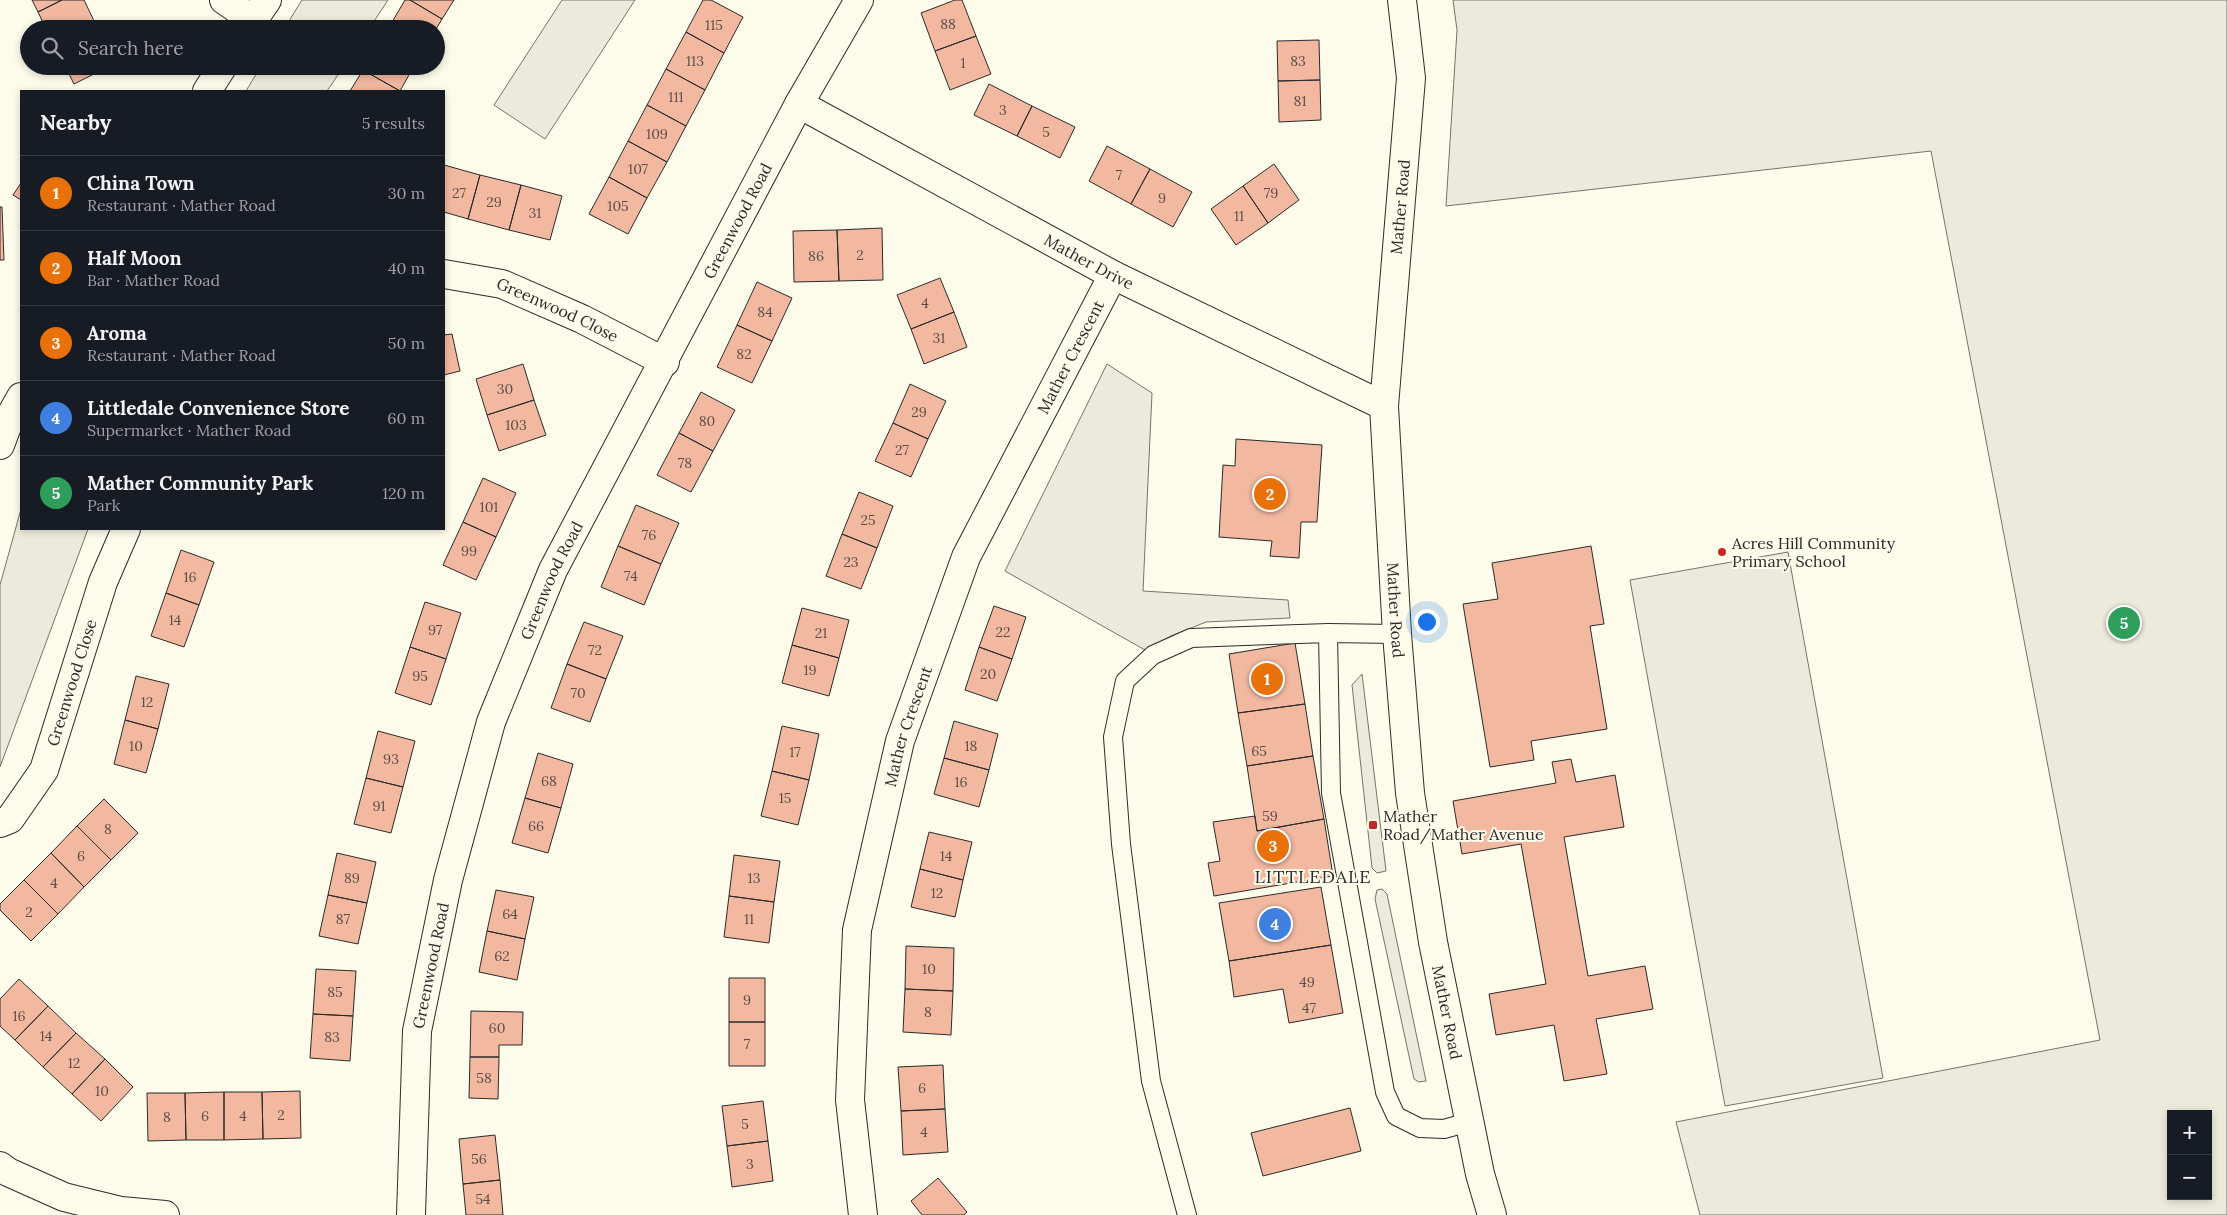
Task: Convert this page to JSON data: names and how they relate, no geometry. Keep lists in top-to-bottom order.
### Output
{
  "streets": {
    "street": [
      "Mather Road",
      "Greenwood Road",
      "Mather Drive",
      "Greenwood Close",
      "Mather Crescent"
    ]
  },
  "crossings": [
    ["Mather Road", "Mather Drive"],
    ["Greenwood Road", "Mather Drive"],
    ["Greenwood Road", "Greenwood Close"],
    ["Mather Drive", "Mather Crescent"]
  ],
  "districts": ["LITTLEDALE"],
  "places": {
    "other": ["Acres Hill Community Primary School"],
    "transit": ["Mather Road/Mather Avenue"]
  },
  "house_numbers": [
    "88",
    "115",
    "113",
    "83",
    "1",
    "111",
    "81",
    "3",
    "5",
    "109",
    "107",
    "7",
    "27",
    "79",
    "9",
    "29",
    "105",
    "31",
    "11",
    "2",
    "86",
    "4",
    "84",
    "31",
    "82",
    "30",
    "29",
    "80",
    "103",
    "27",
    "78",
    "101",
    "25",
    "76",
    "99",
    "23",
    "74",
    "16",
    "14",
    "97",
    "22",
    "21",
    "72",
    "19",
    "20",
    "95",
    "70",
    "12",
    "10",
    "18",
    "65",
    "17",
    "93",
    "68",
    "16",
    "15",
    "91",
    "59",
    "66",
    "8",
    "6",
    "14",
    "89",
    "13",
    "4",
    "12",
    "2",
    "64",
    "87",
    "11",
    "62",
    "10",
    "49",
    "85",
    "9",
    "47",
    "8",
    "16",
    "60",
    "14",
    "83",
    "7",
    "12",
    "58",
    "6",
    "10",
    "2",
    "6",
    "4",
    "8",
    "5",
    "4",
    "56",
    "3",
    "54"
  ],
  "page": {
    "search": "Search here",
    "heading": ["Nearby", "5 results"],
    "list": [
      {
        "mark": "1",
        "name": "China Town",
        "note": "Restaurant · Mather Road",
        "value": "30 m"
      },
      {
        "mark": "2",
        "name": "Half Moon",
        "note": "Bar · Mather Road",
        "value": "40 m"
      },
      {
        "mark": "3",
        "name": "Aroma",
        "note": "Restaurant · Mather Road",
        "value": "50 m"
      },
      {
        "mark": "4",
        "name": "Littledale Convenience Store",
        "note": "Supermarket · Mather Road",
        "value": "60 m"
      },
      {
        "mark": "5",
        "name": "Mather Community Park",
        "note": "Park",
        "value": "120 m"
      }
    ],
    "pins": [
      "2",
      "5",
      "1",
      "3",
      "4"
    ],
    "map_buttons": ["+", "−"]
  }
}
